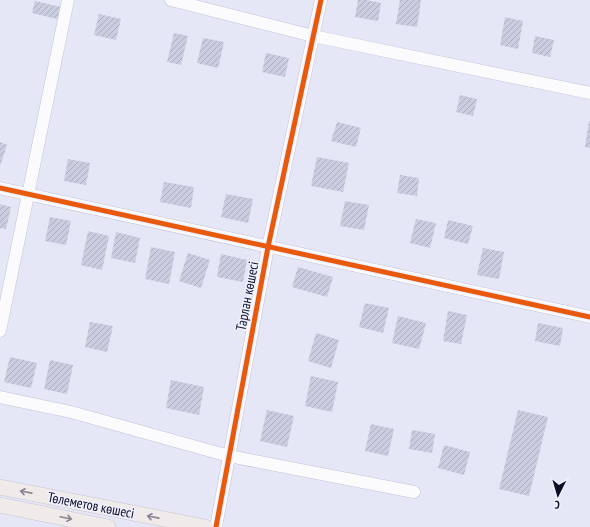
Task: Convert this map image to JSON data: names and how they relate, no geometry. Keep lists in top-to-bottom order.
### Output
{
  "streets": {
    "main road": ["Төлеметов көшесі"],
    "street": ["Тарлан көшесі"]
  },
  "north": "bottom"
}
